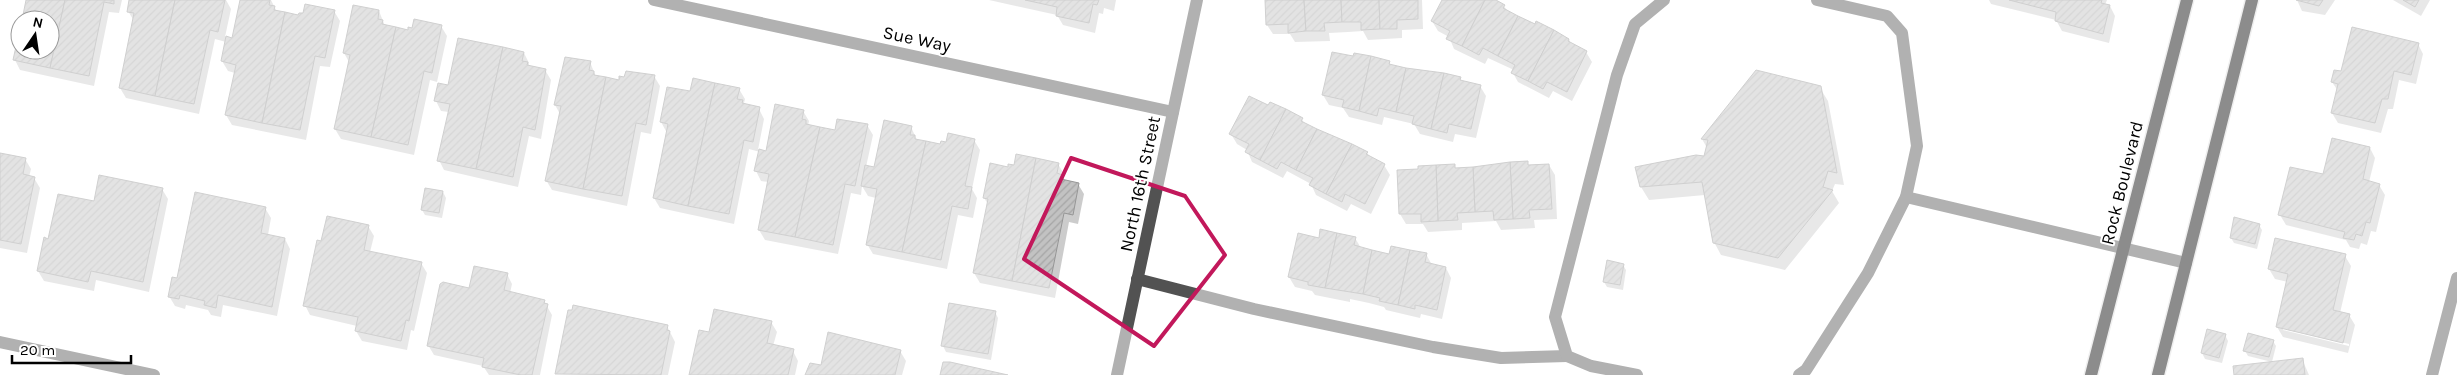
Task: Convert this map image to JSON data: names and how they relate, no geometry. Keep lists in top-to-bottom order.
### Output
{
  "streets": {
    "main road": ["Rock Boulevard"],
    "street": ["Sue Way", "North 16th Street"]
  },
  "crossings": [
    ["Sue Way", "North 16th Street"]
  ],
  "scale_bar": "20 m",
  "north": "top"
}
